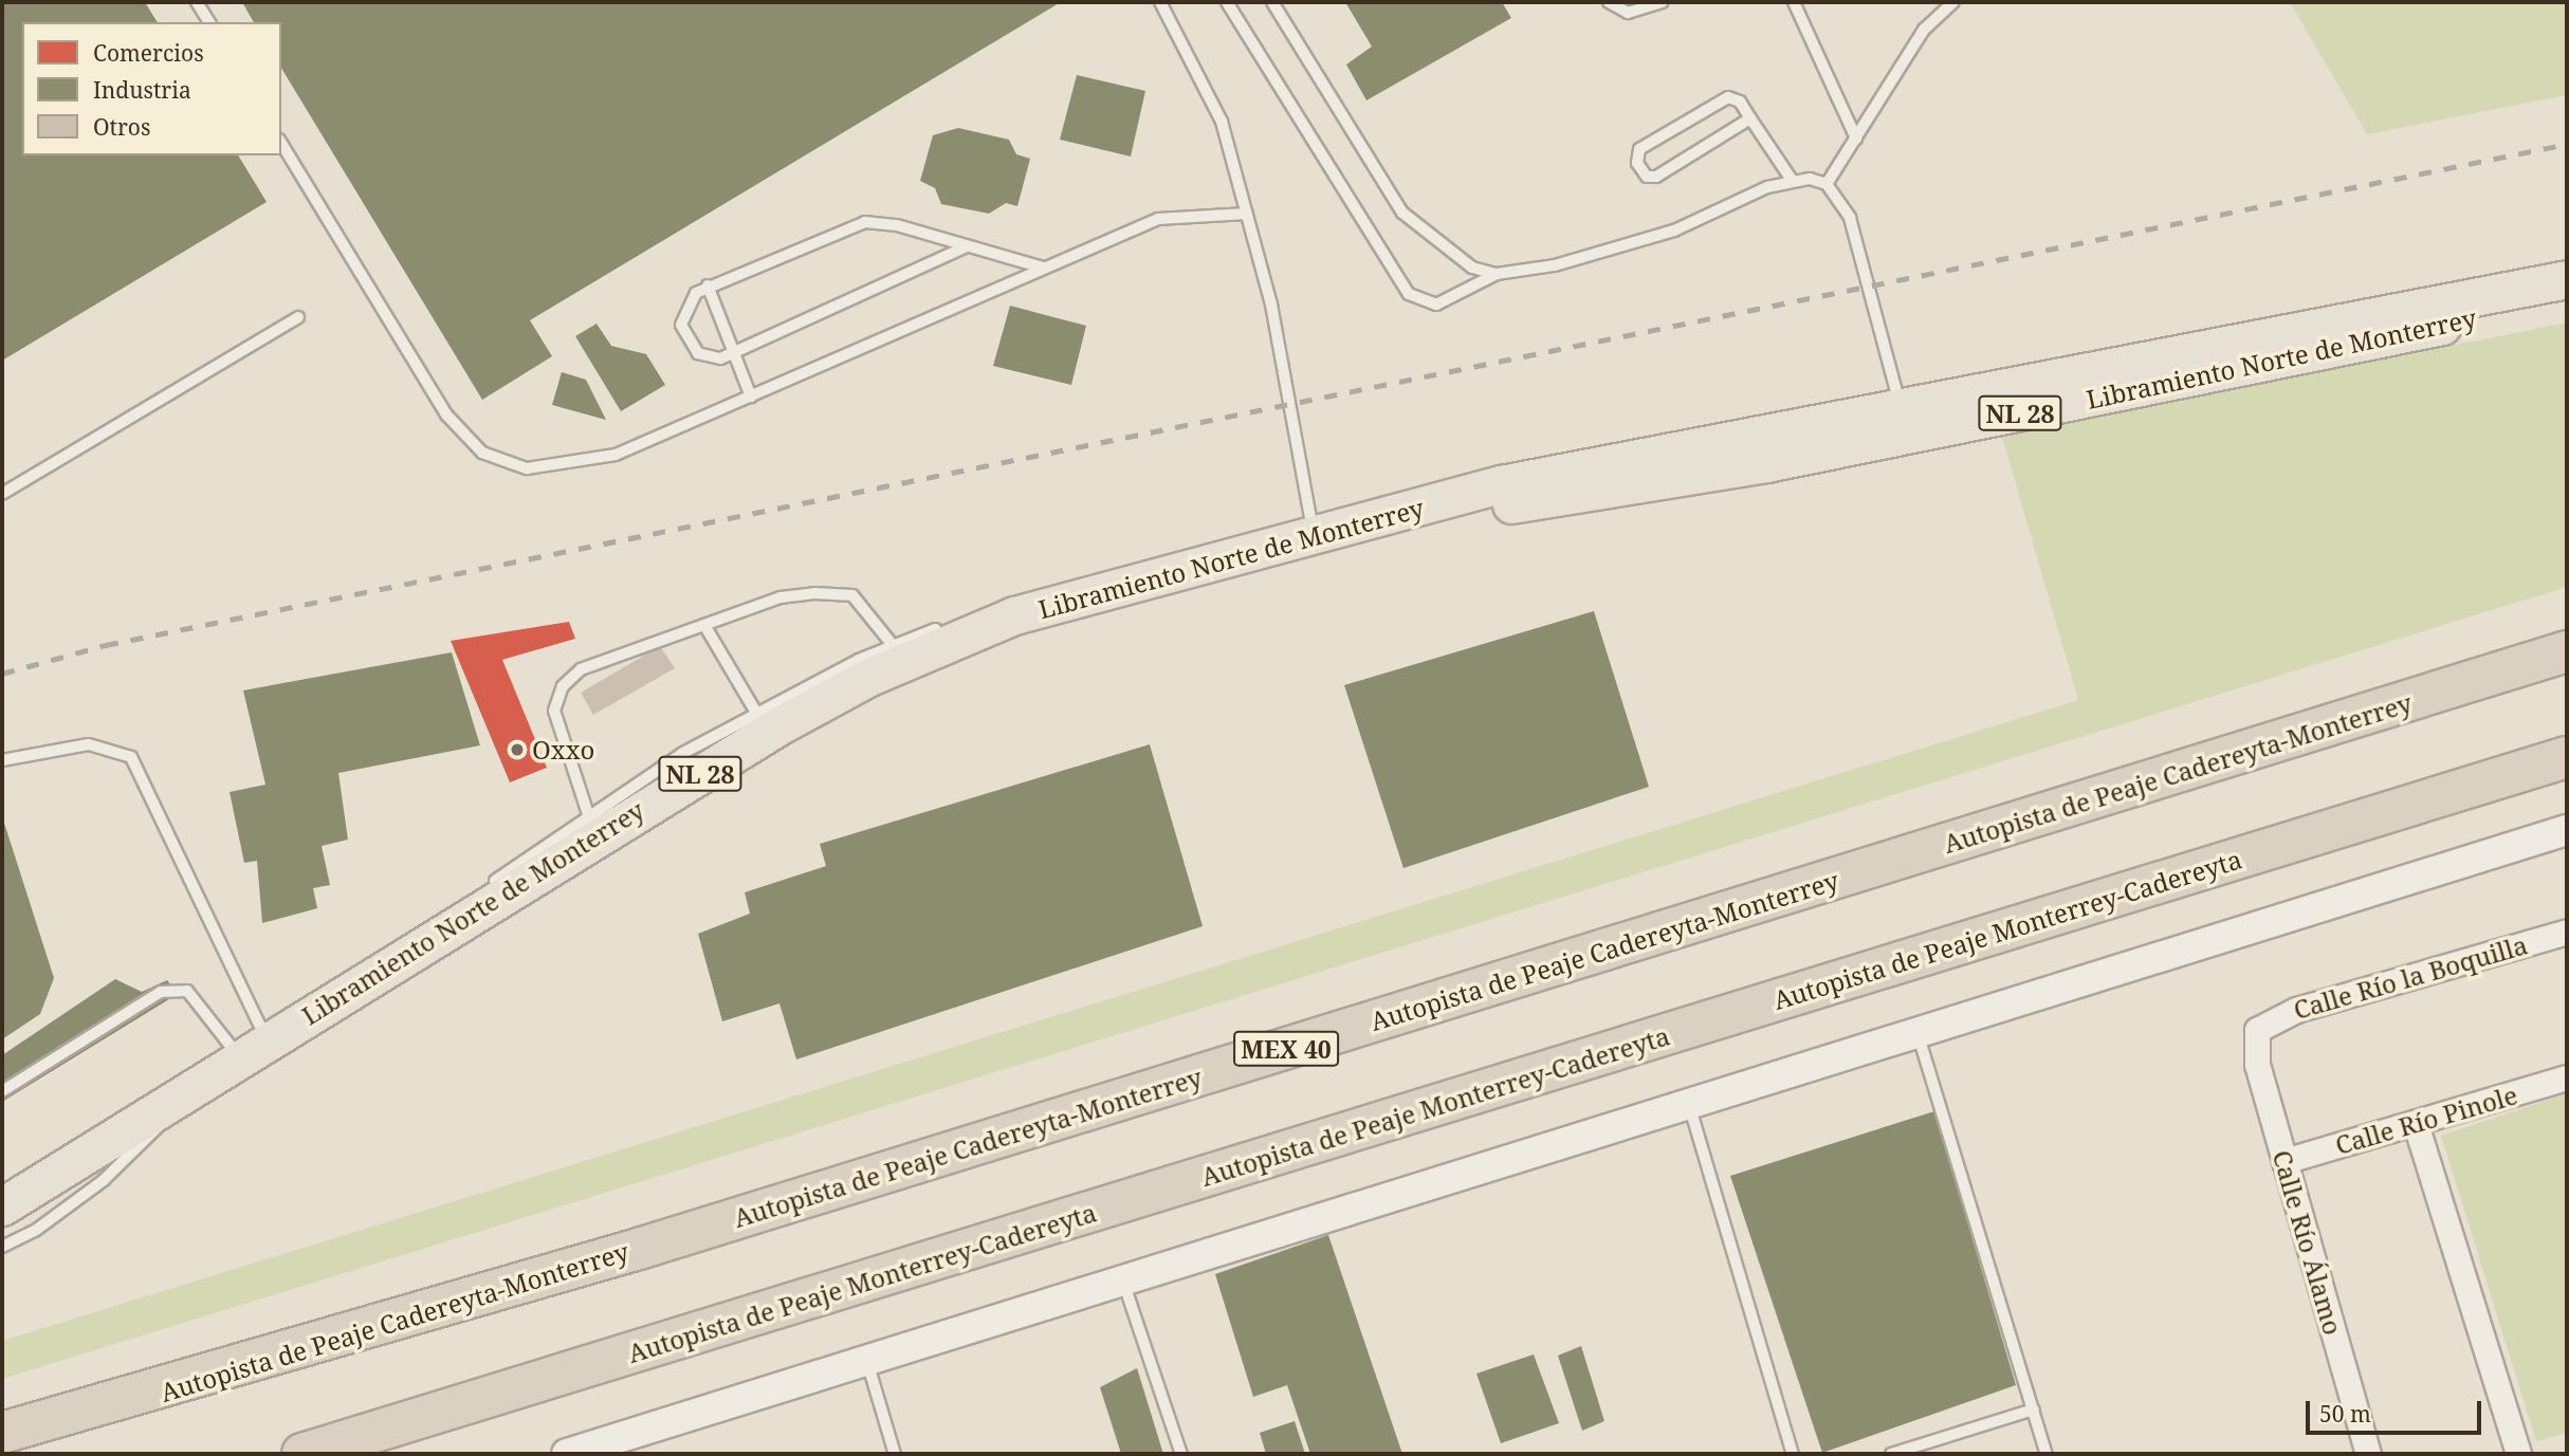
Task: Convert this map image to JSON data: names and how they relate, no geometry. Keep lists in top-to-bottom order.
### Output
{
  "streets": {
    "highway": ["Autopista de Peaje Cadereyta-Monterrey", "Autopista de Peaje Monterrey-Cadereyta", "MEX 40"],
    "main road": ["Libramiento Norte de Monterrey", "NL 28"],
    "street": ["Calle Río la Boquilla", "Calle Río Pinole", "Calle Río Álamo"]
  },
  "crossings": [
    ["Calle Río la Boquilla", "Calle Río Álamo"],
    ["Calle Río Pinole", "Calle Río Álamo"]
  ],
  "places": ["Oxxo"],
  "legend": ["Comercios", "Industria", "Otros"],
  "scale_bar": "50 m"
}
